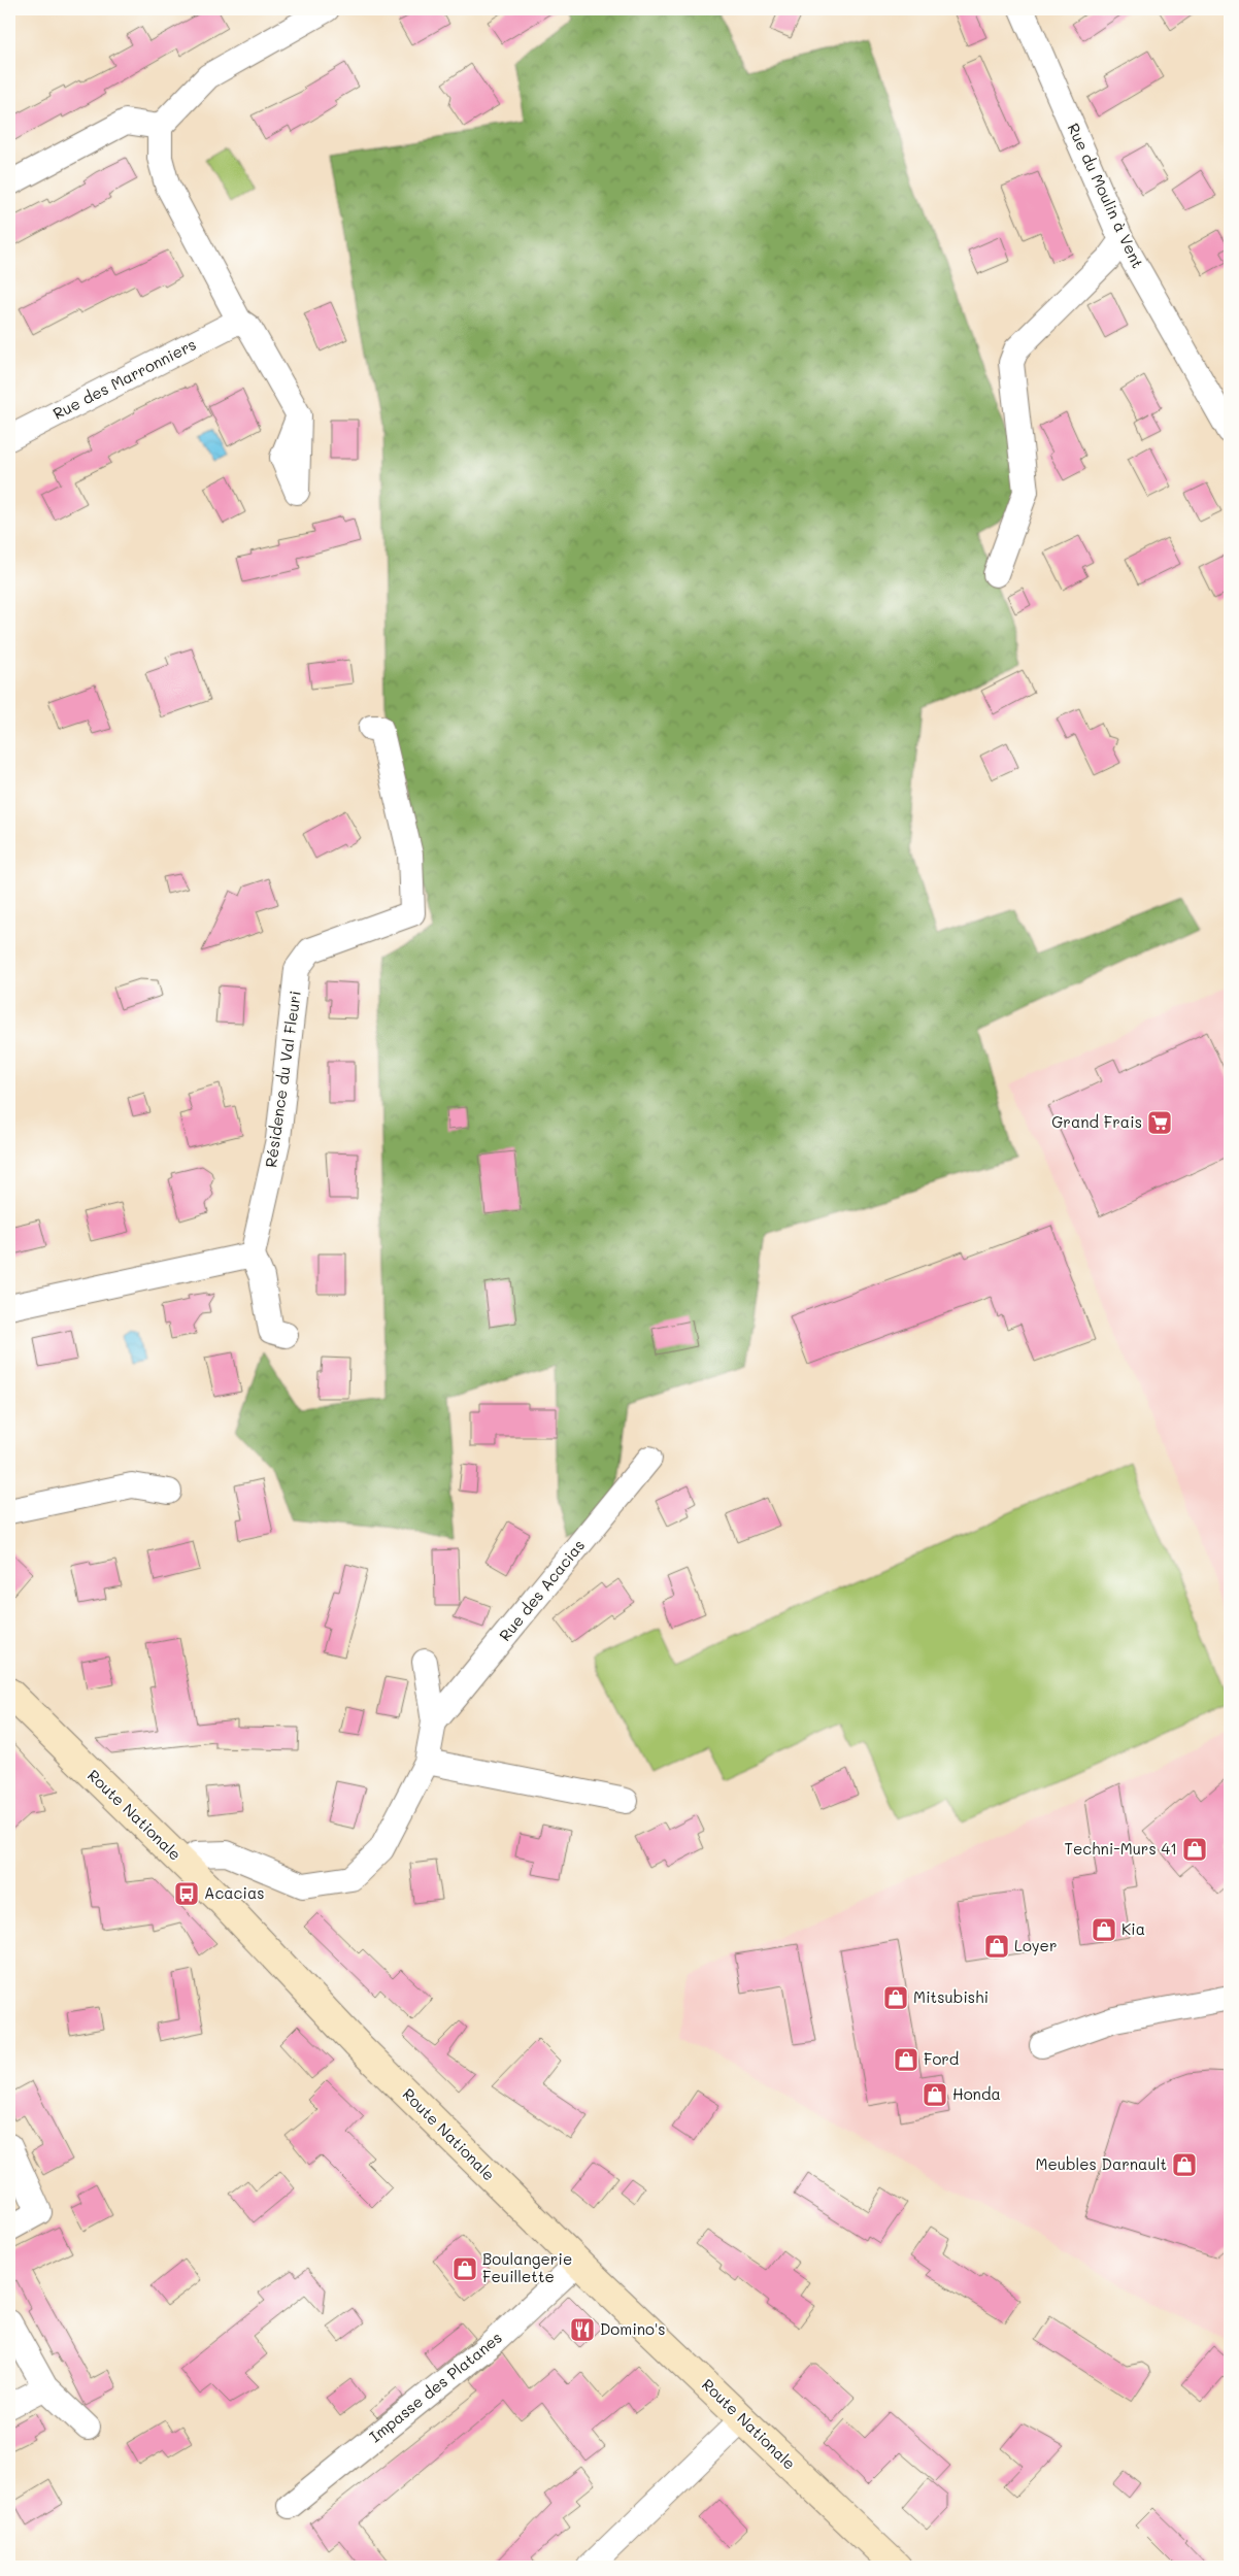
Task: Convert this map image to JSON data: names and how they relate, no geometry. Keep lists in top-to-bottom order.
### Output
{
  "streets": {
    "main road": ["Route Nationale"],
    "street": [
      "Rue du Moulin à Vent",
      "Rue des Marronniers",
      "Résidence du Val Fleuri",
      "Rue des Acacias",
      "Impasse des Platanes"
    ]
  },
  "crossings": [
    ["Rue des Acacias", "Route Nationale"],
    ["Route Nationale", "Impasse des Platanes"]
  ],
  "places": {
    "supermarket": ["Grand Frais"],
    "shop": [
      "Techni-Murs 41",
      "Kia",
      "Loyer",
      "Mitsubishi",
      "Ford",
      "Honda",
      "Meubles Darnault",
      "Boulangerie Feuillette"
    ],
    "bus stop": ["Acacias"],
    "restaurant": ["Domino's"]
  }
}
